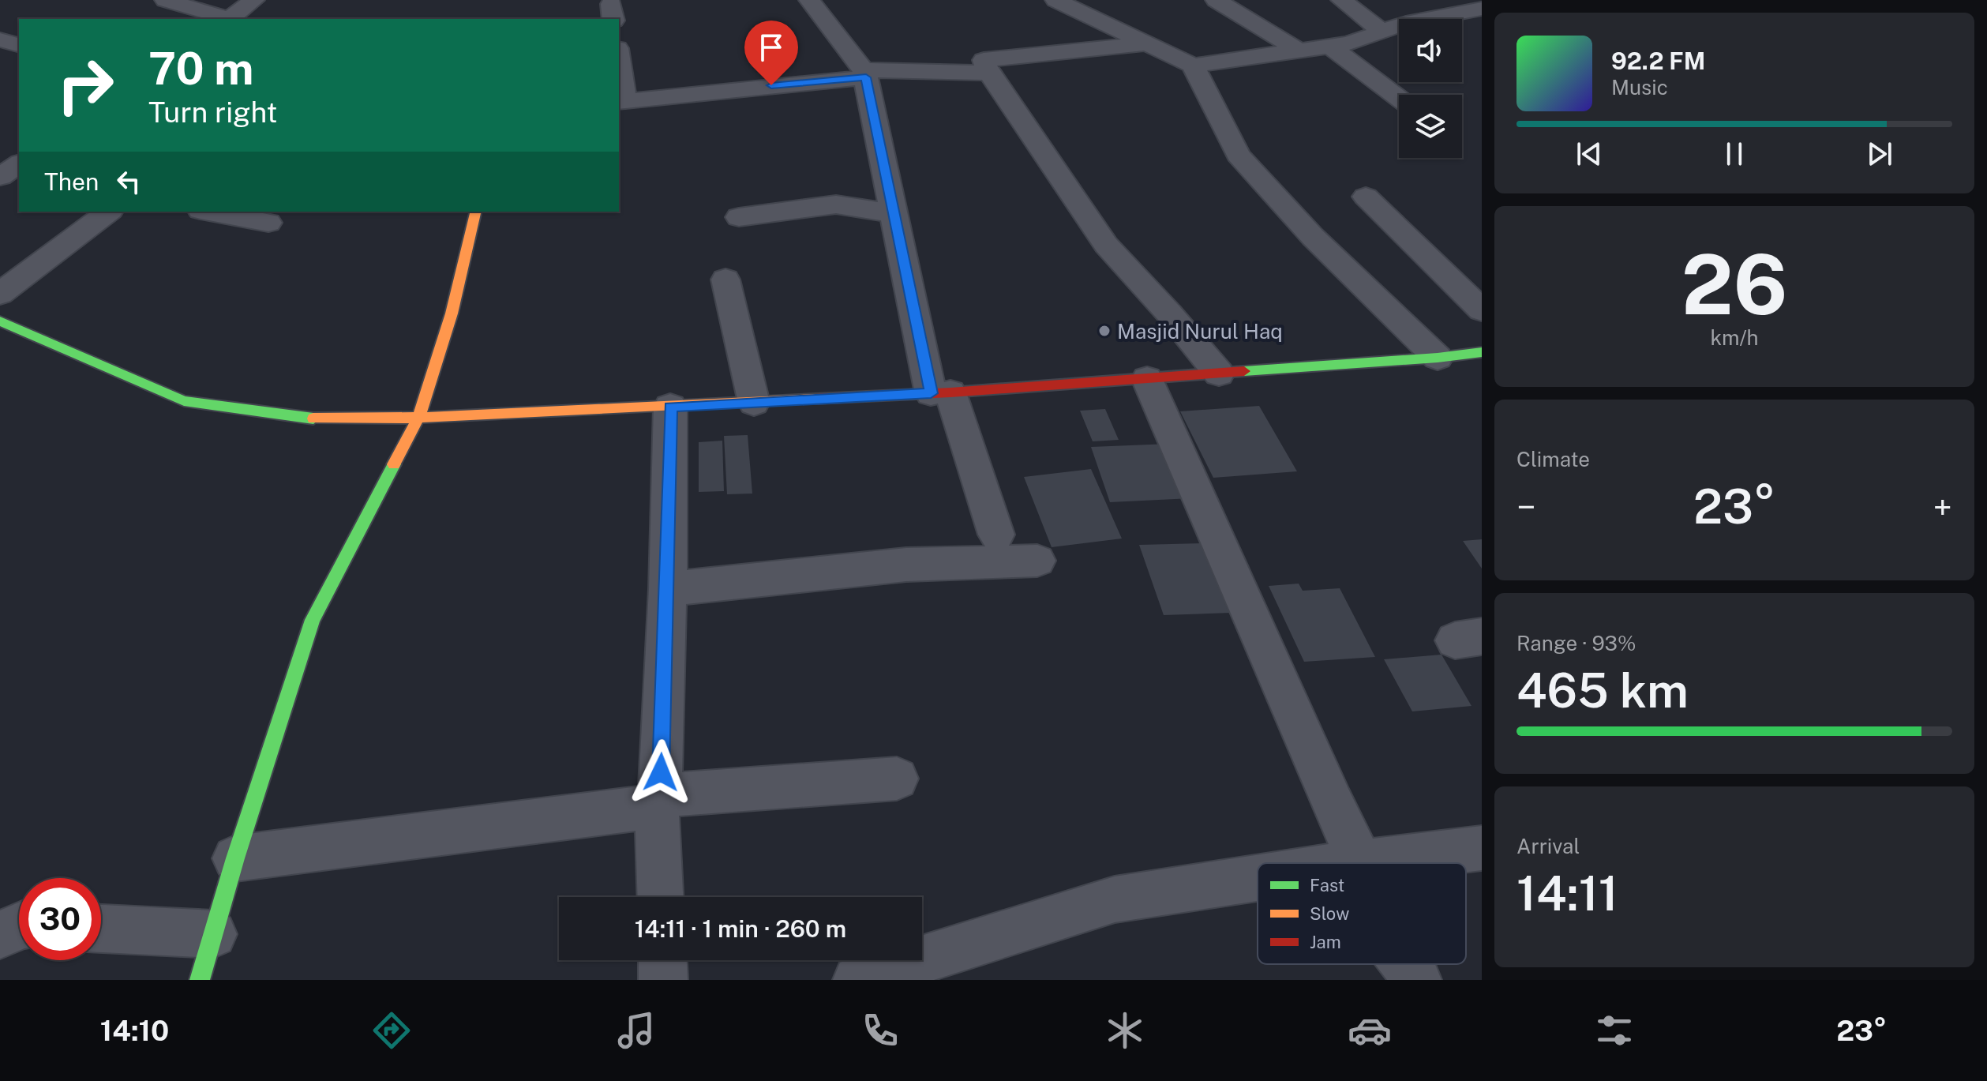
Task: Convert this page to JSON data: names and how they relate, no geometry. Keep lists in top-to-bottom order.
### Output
{
  "places": ["Masjid Nurul Haq"],
  "legend": ["Fast", "Slow", "Jam"],
  "page": {
    "turn": ["70 m", "Turn right"],
    "song": ["92.2 FM", "Music"],
    "then": "Then",
    "tile": [
      ["26", "km/h"],
      "Climate",
      ["Range · 93%", "465 km"],
      ["Arrival", "14:11"]
    ],
    "heat": ["−", "23°", "+"],
    "limit": "30",
    "trip": "14:11 · 1 min · 260 m",
    "tabs": ["14:10", "23°"]
  }
}
